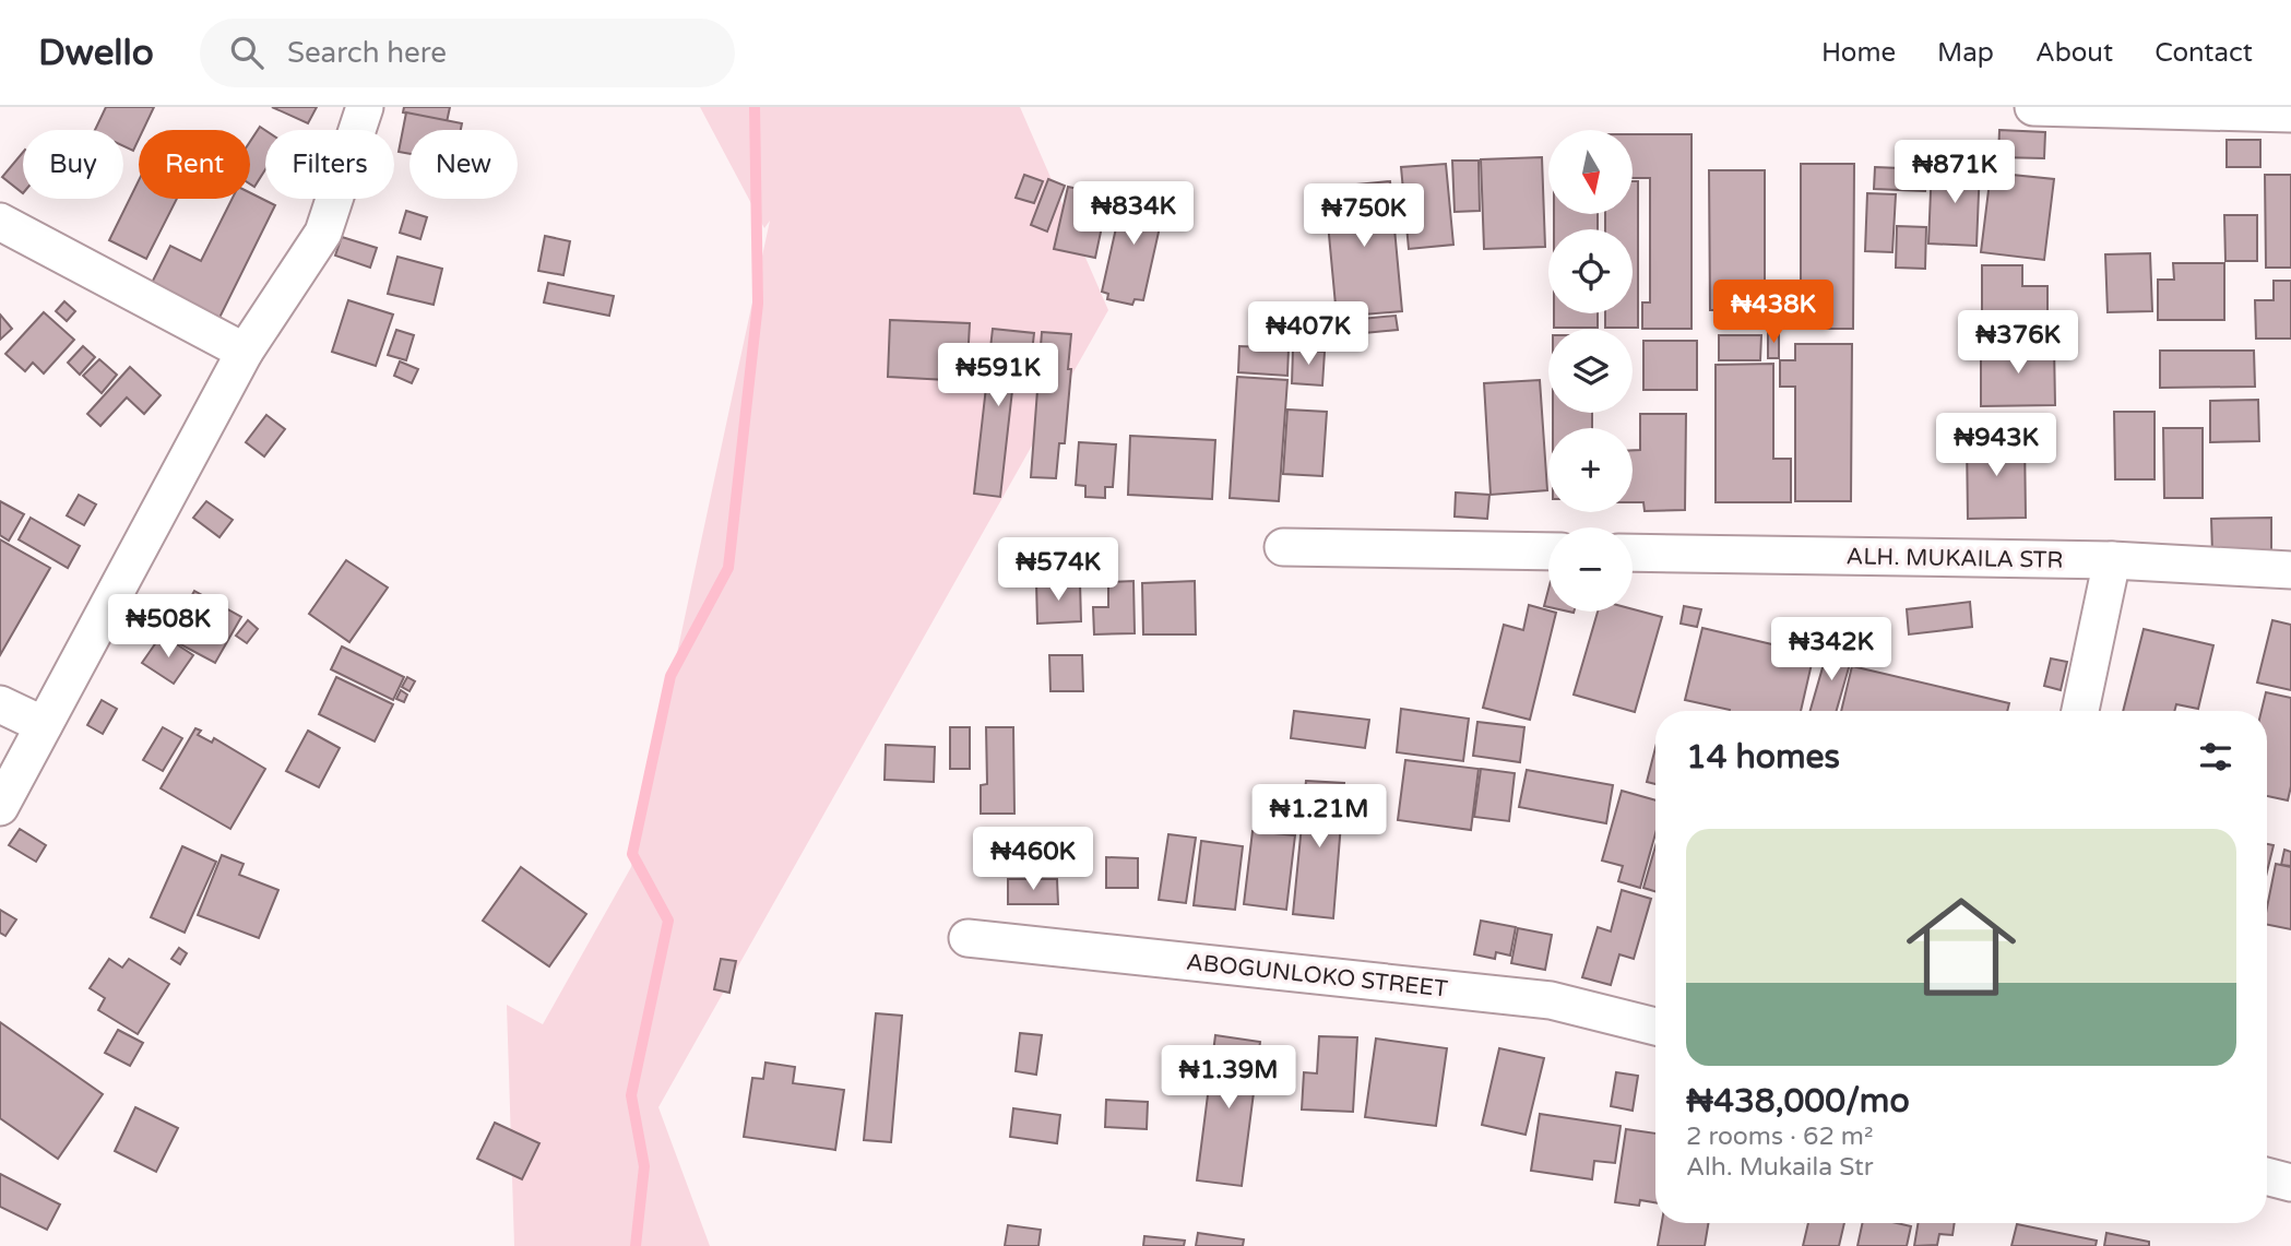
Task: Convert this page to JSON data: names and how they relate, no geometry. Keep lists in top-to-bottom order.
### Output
{
  "streets": {
    "street": ["ALH. MUKAILA STR", "ABOGUNLOKO STREET"]
  },
  "north": "bottom",
  "page": {
    "header": "Dwello",
    "search": "Search here",
    "nav": [
      "Home",
      "Map",
      "About",
      "Contact"
    ],
    "map_buttons": ["+", "−"],
    "chip": [
      "Buy",
      "Rent",
      "Filters",
      "New"
    ],
    "price": [
      "₦871K",
      "₦834K",
      "₦750K",
      "₦438K",
      "₦407K",
      "₦376K",
      "₦591K",
      "₦943K",
      "₦574K",
      "₦508K",
      "₦342K",
      "₦1.21M",
      "₦460K",
      "₦1.39M"
    ],
    "heading": "14 homes",
    "list": [
      {
        "name": "₦438,000/mo",
        "note": "2 rooms · 62 m² · Alh. Mukaila Str"
      }
    ]
  }
}
